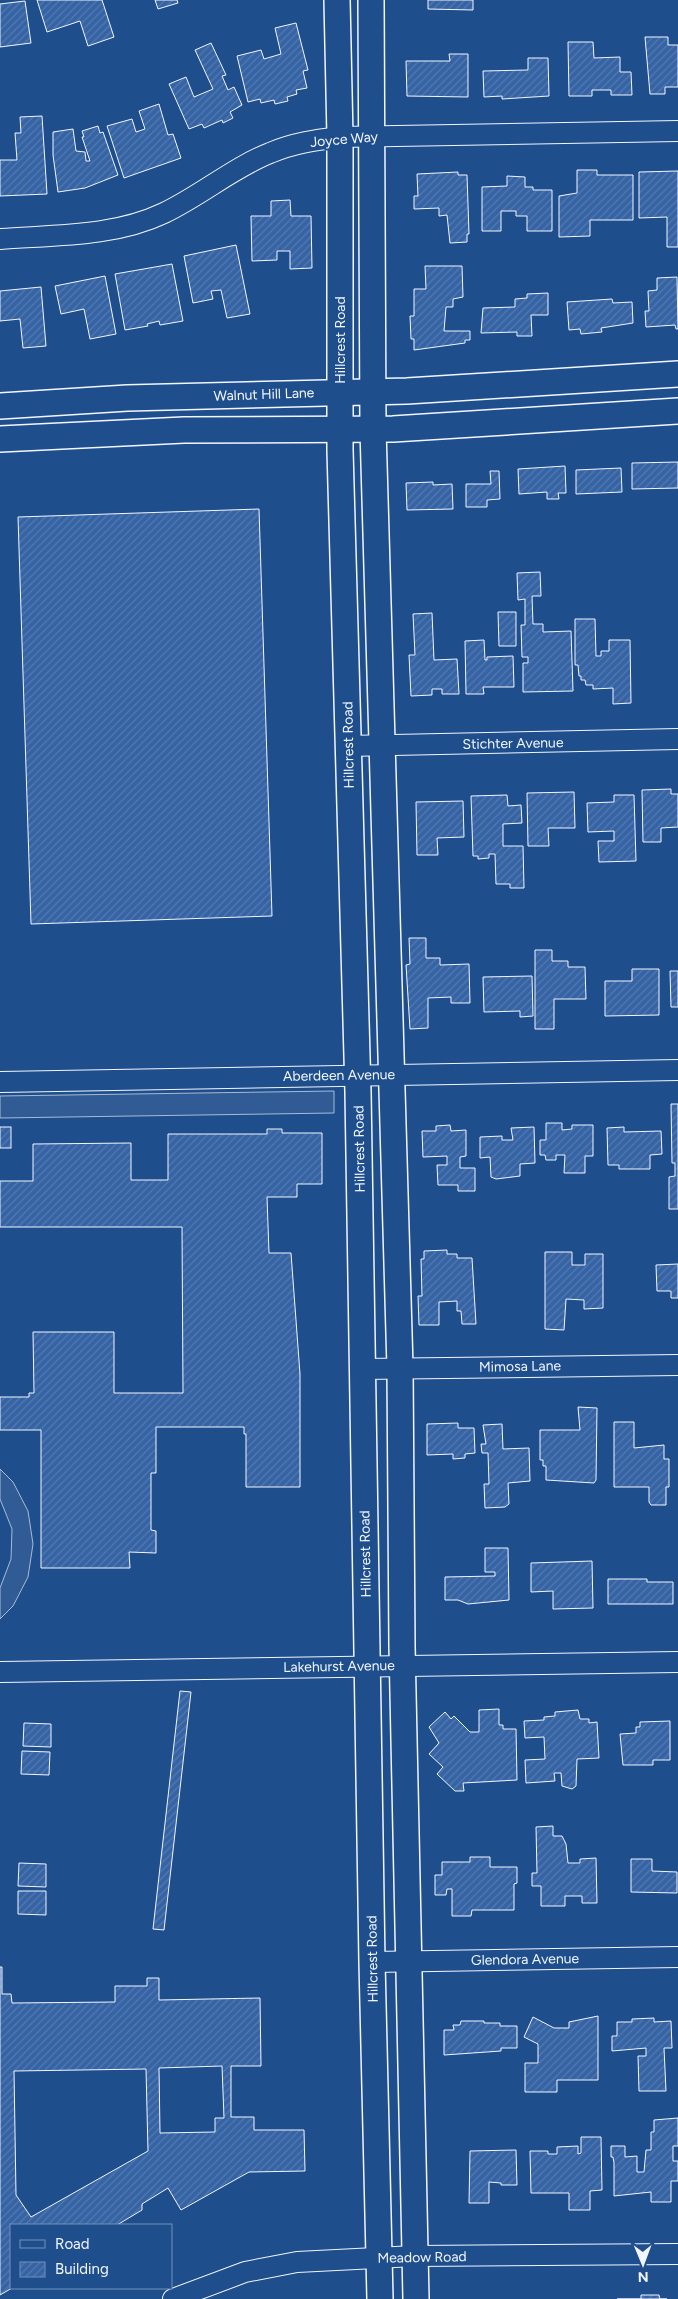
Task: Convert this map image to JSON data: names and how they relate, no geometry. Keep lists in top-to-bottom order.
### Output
{
  "streets": {
    "main road": ["Hillcrest Road", "Walnut Hill Lane"],
    "street": [
      "Joyce Way",
      "Stichter Avenue",
      "Aberdeen Avenue",
      "Mimosa Lane",
      "Lakehurst Avenue",
      "Glendora Avenue",
      "Meadow Road"
    ]
  },
  "crossings": [
    ["Joyce Way", "Hillcrest Road"],
    ["Hillcrest Road", "Walnut Hill Lane"],
    ["Hillcrest Road", "Stichter Avenue"],
    ["Hillcrest Road", "Aberdeen Avenue"],
    ["Hillcrest Road", "Mimosa Lane"],
    ["Hillcrest Road", "Lakehurst Avenue"],
    ["Hillcrest Road", "Glendora Avenue"],
    ["Hillcrest Road", "Meadow Road"]
  ],
  "legend": ["Road", "Building"],
  "north": "bottom"
}
